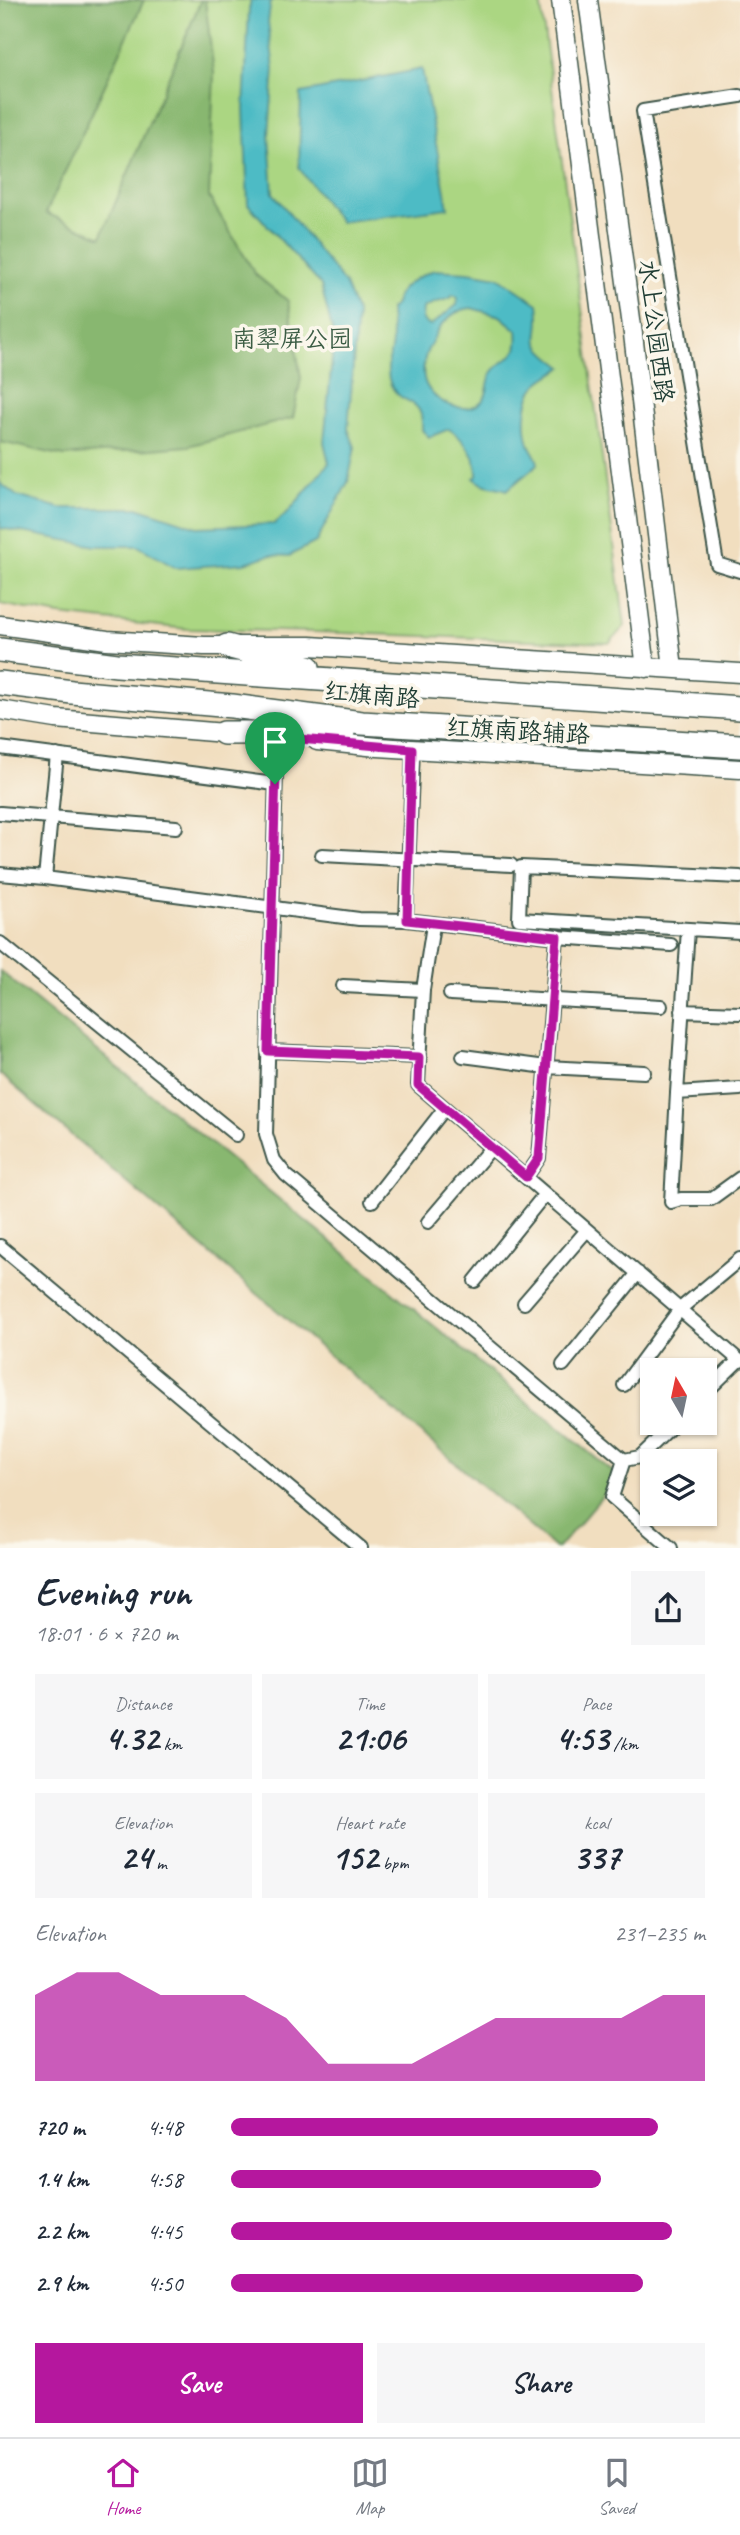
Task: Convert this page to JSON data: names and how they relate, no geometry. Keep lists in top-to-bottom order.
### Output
{
  "streets": {
    "highway": ["红旗南路"],
    "main road": ["水上公园西路", "红旗南路辅路"]
  },
  "parks": ["南翠屏公园"],
  "north": "top",
  "page": {
    "heading": ["Evening run", "18:01 · 6 × 720 m"],
    "stats": [
      ["Distance", "4.32 km"],
      ["Time", "21:06"],
      ["Pace", "4:53 /km"],
      ["Elevation", "24 m"],
      ["Heart rate", "152 bpm"],
      ["kcal", "337"]
    ],
    "chart": ["Elevation", "231–235 m"],
    "list": [
      {
        "name": "720 m",
        "note": "4:48"
      },
      {
        "name": "1.4 km",
        "note": "4:58"
      },
      {
        "name": "2.2 km",
        "note": "4:45"
      },
      {
        "name": "2.9 km",
        "note": "4:50"
      }
    ],
    "buttons": ["Save", "Share"],
    "tabs": ["Home", "Map", "Saved"]
  }
}
